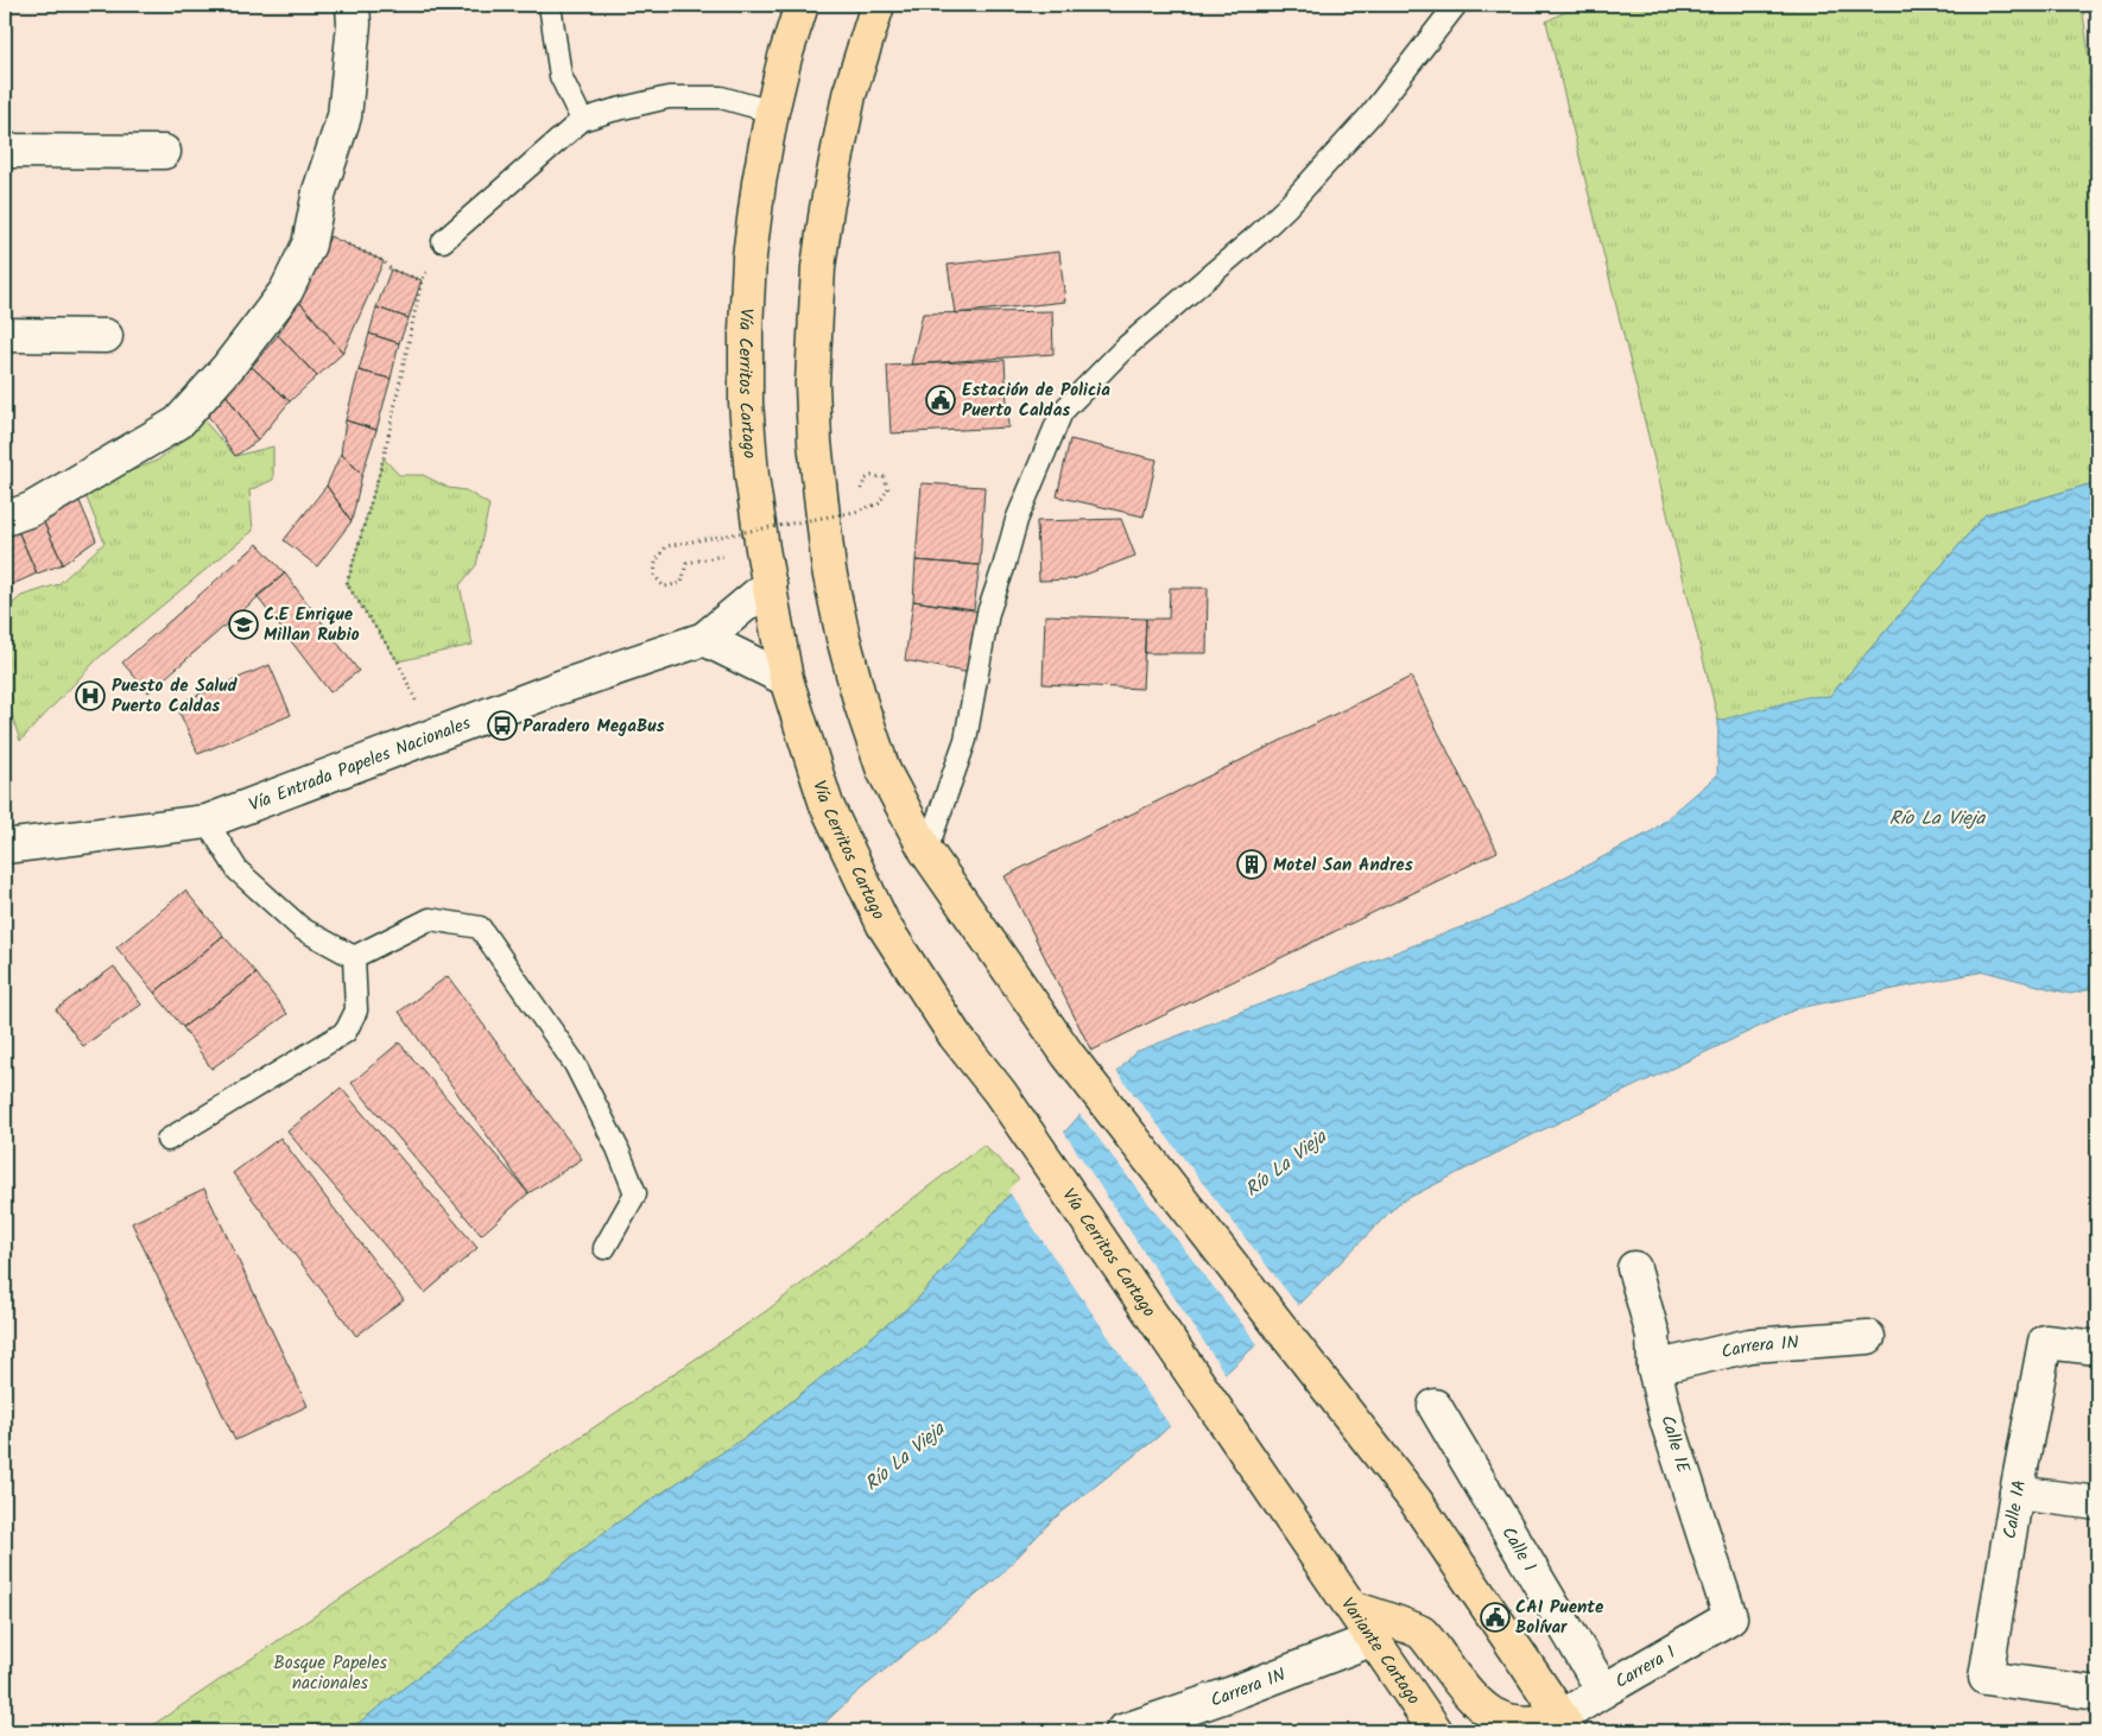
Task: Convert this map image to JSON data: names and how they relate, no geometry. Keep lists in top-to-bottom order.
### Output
{
  "streets": {
    "highway": ["Vía Cerritos Cartago", "Variante Cartago"],
    "street": [
      "Vía Entrada Papeles Nacionales",
      "Carrera 1N",
      "Calle 1E",
      "Calle 1A",
      "Calle 1",
      "Carrera 1"
    ]
  },
  "crossings": [
    ["Vía Cerritos Cartago", "Vía Entrada Papeles Nacionales"],
    ["Vía Cerritos Cartago", "Variante Cartago"],
    ["Carrera 1N", "Calle 1E"],
    ["Carrera 1N", "Variante Cartago"],
    ["Calle 1E", "Carrera 1"],
    ["Calle 1", "Carrera 1"]
  ],
  "water": ["Río La Vieja"],
  "parks": ["Bosque Papeles nacionales"],
  "places": {
    "public building": ["Estación de Policia Puerto Caldas", "CAI Puente Bolívar"],
    "school or university": ["C.E Enrique Millan Rubio"],
    "hospital": ["Puesto de Salud Puerto Caldas"],
    "bus stop": ["Paradero MegaBus"],
    "building": ["Motel San Andres"]
  }
}
